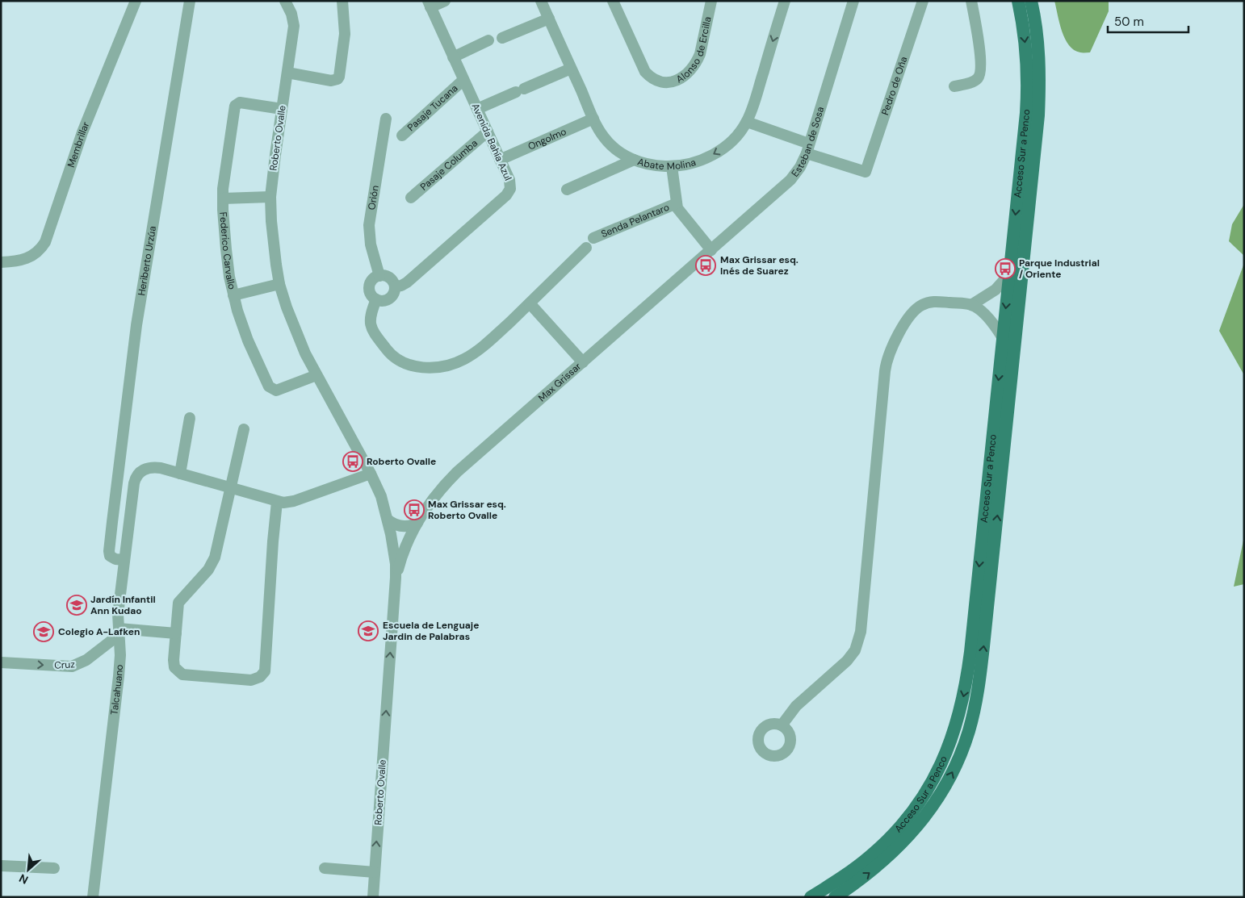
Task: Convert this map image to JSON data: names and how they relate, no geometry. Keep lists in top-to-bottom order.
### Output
{
  "streets": {
    "main road": ["Acceso Sur a Penco"],
    "street": [
      "Alonso de Ercilla",
      "Pedro de Oña",
      "Pasaje Tucana",
      "Roberto Ovalle",
      "Ongolmo",
      "Esteban de Sosa",
      "Avenida Bahía Azul",
      "Membrillar",
      "Abate Molina",
      "Pasaje Columba",
      "Orión",
      "Senda Pelantaro",
      "Federico Carvallo",
      "Heriberto Urzúa",
      "Max Grissar",
      "Cruz",
      "Talcahuano"
    ]
  },
  "crossings": [
    ["Pedro de Oña", "Esteban de Sosa"],
    ["Pasaje Tucana", "Avenida Bahía Azul"],
    ["Roberto Ovalle", "Federico Carvallo"],
    ["Roberto Ovalle", "Max Grissar"],
    ["Ongolmo", "Avenida Bahía Azul"],
    ["Ongolmo", "Abate Molina"],
    ["Esteban de Sosa", "Max Grissar"],
    ["Avenida Bahía Azul", "Pasaje Columba"],
    ["Avenida Bahía Azul", "Orión"],
    ["Heriberto Urzúa", "Talcahuano"],
    ["Cruz", "Talcahuano"]
  ],
  "one_way": ["Abate Molina", "Cruz"],
  "places": {
    "bus stop": [
      "Max Grissar esq. Inés de Suarez",
      "Parque Industrial / Oriente",
      "Roberto Ovalle",
      "Max Grissar esq. Roberto Ovalle"
    ],
    "school or university": ["Jardín Infantil Ann Kudao", "Escuela de Lenguaje Jardin de Palabras", "Colegio A-Lafken"]
  },
  "scale_bar": "50 m",
  "north": "bottom left"
}
